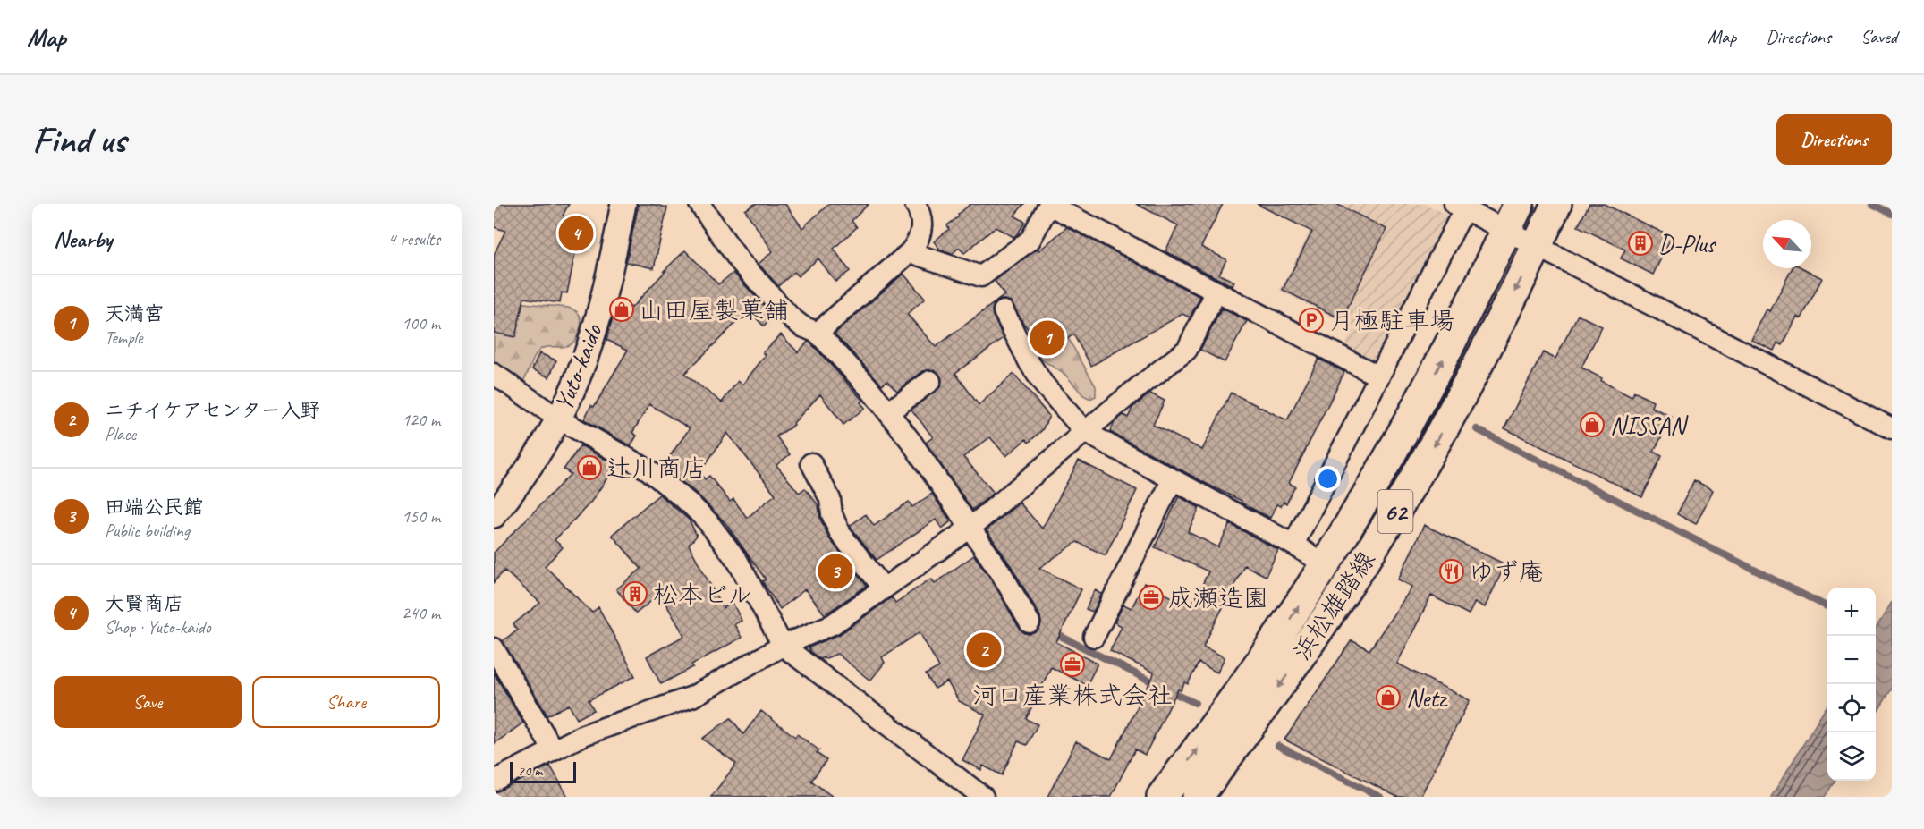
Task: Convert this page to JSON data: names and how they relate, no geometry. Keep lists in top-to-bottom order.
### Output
{
  "streets": {
    "main road": ["62", "浜松雄踏線"],
    "street": ["Yuto-kaido"]
  },
  "places": {
    "building": ["D-Plus", "松本ビル"],
    "shop": [
      "山田屋製菓舗",
      "NISSAN",
      "辻川商店",
      "Netz"
    ],
    "parking": ["月極駐車場"],
    "restaurant": ["ゆず庵"],
    "office": ["成瀬造園", "河口産業株式会社"]
  },
  "scale_bar": "20 m",
  "north": "top left",
  "page": {
    "header": "Map",
    "nav": ["Map", "Directions", "Saved"],
    "buttons": [
      "Directions",
      ["Save", "Share"]
    ],
    "title": "Find us",
    "heading": ["Nearby", "4 results"],
    "pins": [
      "4",
      "1",
      "3",
      "2"
    ],
    "list": [
      {
        "mark": "1",
        "name": "天満宮",
        "note": "Temple",
        "value": "100 m"
      },
      {
        "mark": "2",
        "name": "ニチイケアセンター入野",
        "note": "Place",
        "value": "120 m"
      },
      {
        "mark": "3",
        "name": "田端公民館",
        "note": "Public building",
        "value": "150 m"
      },
      {
        "mark": "4",
        "name": "大賢商店",
        "note": "Shop · Yuto-kaido",
        "value": "240 m"
      }
    ],
    "map_buttons": ["+", "−"],
    "scale": "20 m"
  }
}
